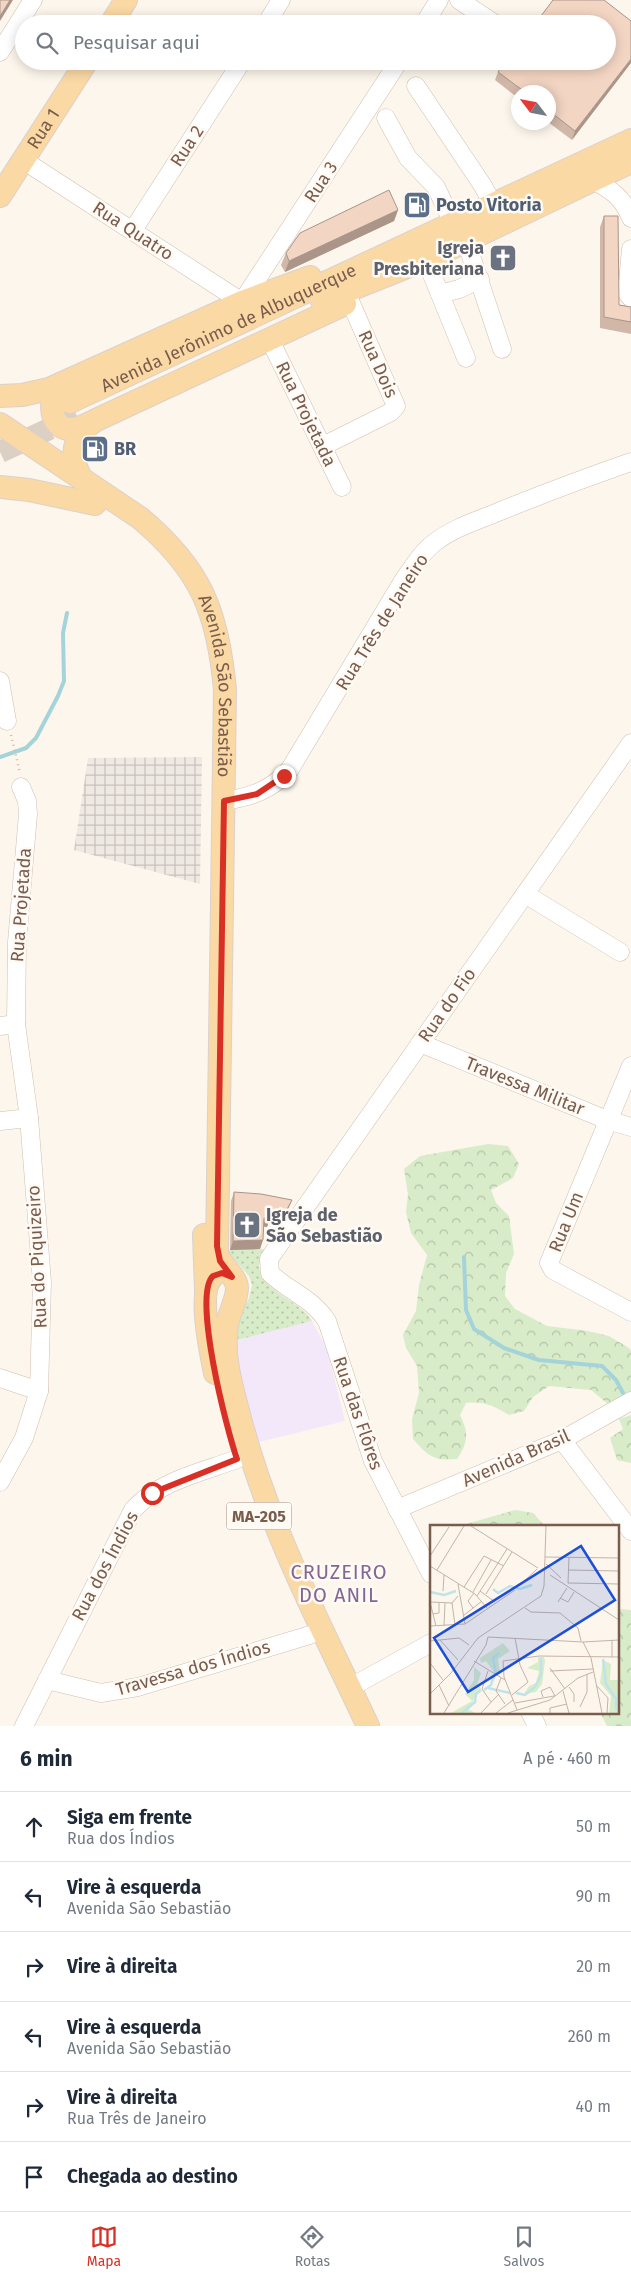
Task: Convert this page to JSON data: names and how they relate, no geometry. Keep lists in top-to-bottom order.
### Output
{
  "streets": {
    "main road": [
      "Rua 1",
      "Avenida Jerônimo de Albuquerque",
      "Avenida São Sebastião",
      "MA-205"
    ],
    "street": [
      "Rua 2",
      "Rua 3",
      "Rua Quatro",
      "Rua Dois",
      "Rua Projetada",
      "Rua Três de Janeiro",
      "Rua do Fio",
      "Travessa Militar",
      "Rua Um",
      "Rua do Piquizeiro",
      "Rua das Flôres",
      "Avenida Brasil",
      "Rua dos Índios",
      "Travessa dos Índios"
    ]
  },
  "crossings": [
    ["Rua 1", "Rua Quatro"],
    ["Rua 2", "Rua Quatro"],
    ["Rua 3", "Rua Quatro"],
    ["Rua Dois", "Rua Projetada"],
    ["Rua Projetada", "Rua do Piquizeiro"],
    ["Rua Três de Janeiro", "Avenida São Sebastião"],
    ["Avenida São Sebastião", "MA-205"],
    ["Avenida São Sebastião", "Rua dos Índios"],
    ["Avenida São Sebastião", "Travessa dos Índios"],
    ["Rua do Fio", "Travessa Militar"],
    ["Rua do Fio", "Rua das Flôres"],
    ["Travessa Militar", "Rua Um"],
    ["Rua das Flôres", "Avenida Brasil"],
    ["Rua dos Índios", "Travessa dos Índios"]
  ],
  "districts": ["CRUZEIRO DO ANIL"],
  "places": {
    "fuel station": ["Posto Vitoria", "BR"],
    "church": ["Igreja Presbiteriana", "Igreja de São Sebastião"]
  },
  "north": "top left",
  "page": {
    "search": "Pesquisar aqui",
    "heading": ["6 min", "A pé · 460 m"],
    "list": [
      ["Siga em frente", "Rua dos Índios", "50 m"],
      ["Vire à esquerda", "Avenida São Sebastião", "90 m"],
      ["Vire à direita", "20 m"],
      ["Vire à esquerda", "Avenida São Sebastião", "260 m"],
      ["Vire à direita", "Rua Três de Janeiro", "40 m"],
      "Chegada ao destino"
    ],
    "nav": ["Mapa", "Rotas", "Salvos"]
  }
}
